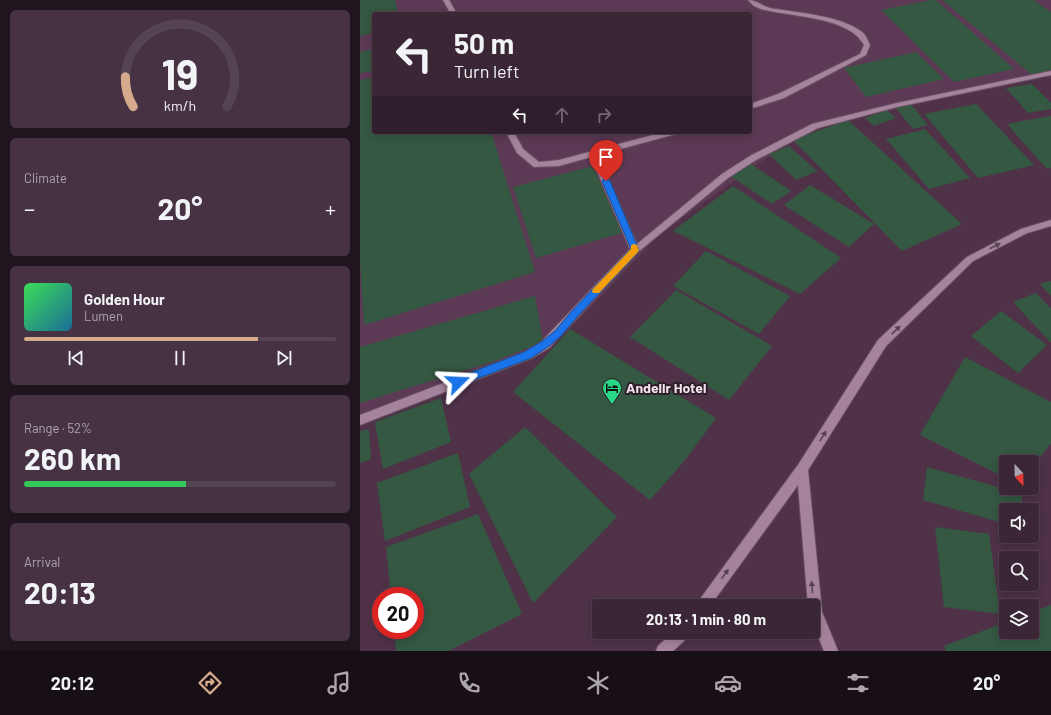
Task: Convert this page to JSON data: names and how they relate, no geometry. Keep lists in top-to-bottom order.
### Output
{
  "places": {
    "hotel": ["Andelir Hotel"]
  },
  "north": "bottom",
  "page": {
    "turn": ["50 m", "Turn left"],
    "tile": [
      "Climate",
      ["Range · 52%", "260 km"],
      ["Arrival", "20:13"]
    ],
    "heat": ["−", "20°", "+"],
    "song": ["Golden Hour", "Lumen"],
    "limit": "20",
    "trip": "20:13 · 1 min · 80 m",
    "tabs": ["20:12", "20°"],
    "gauge": ["19", "km/h"]
  }
}
